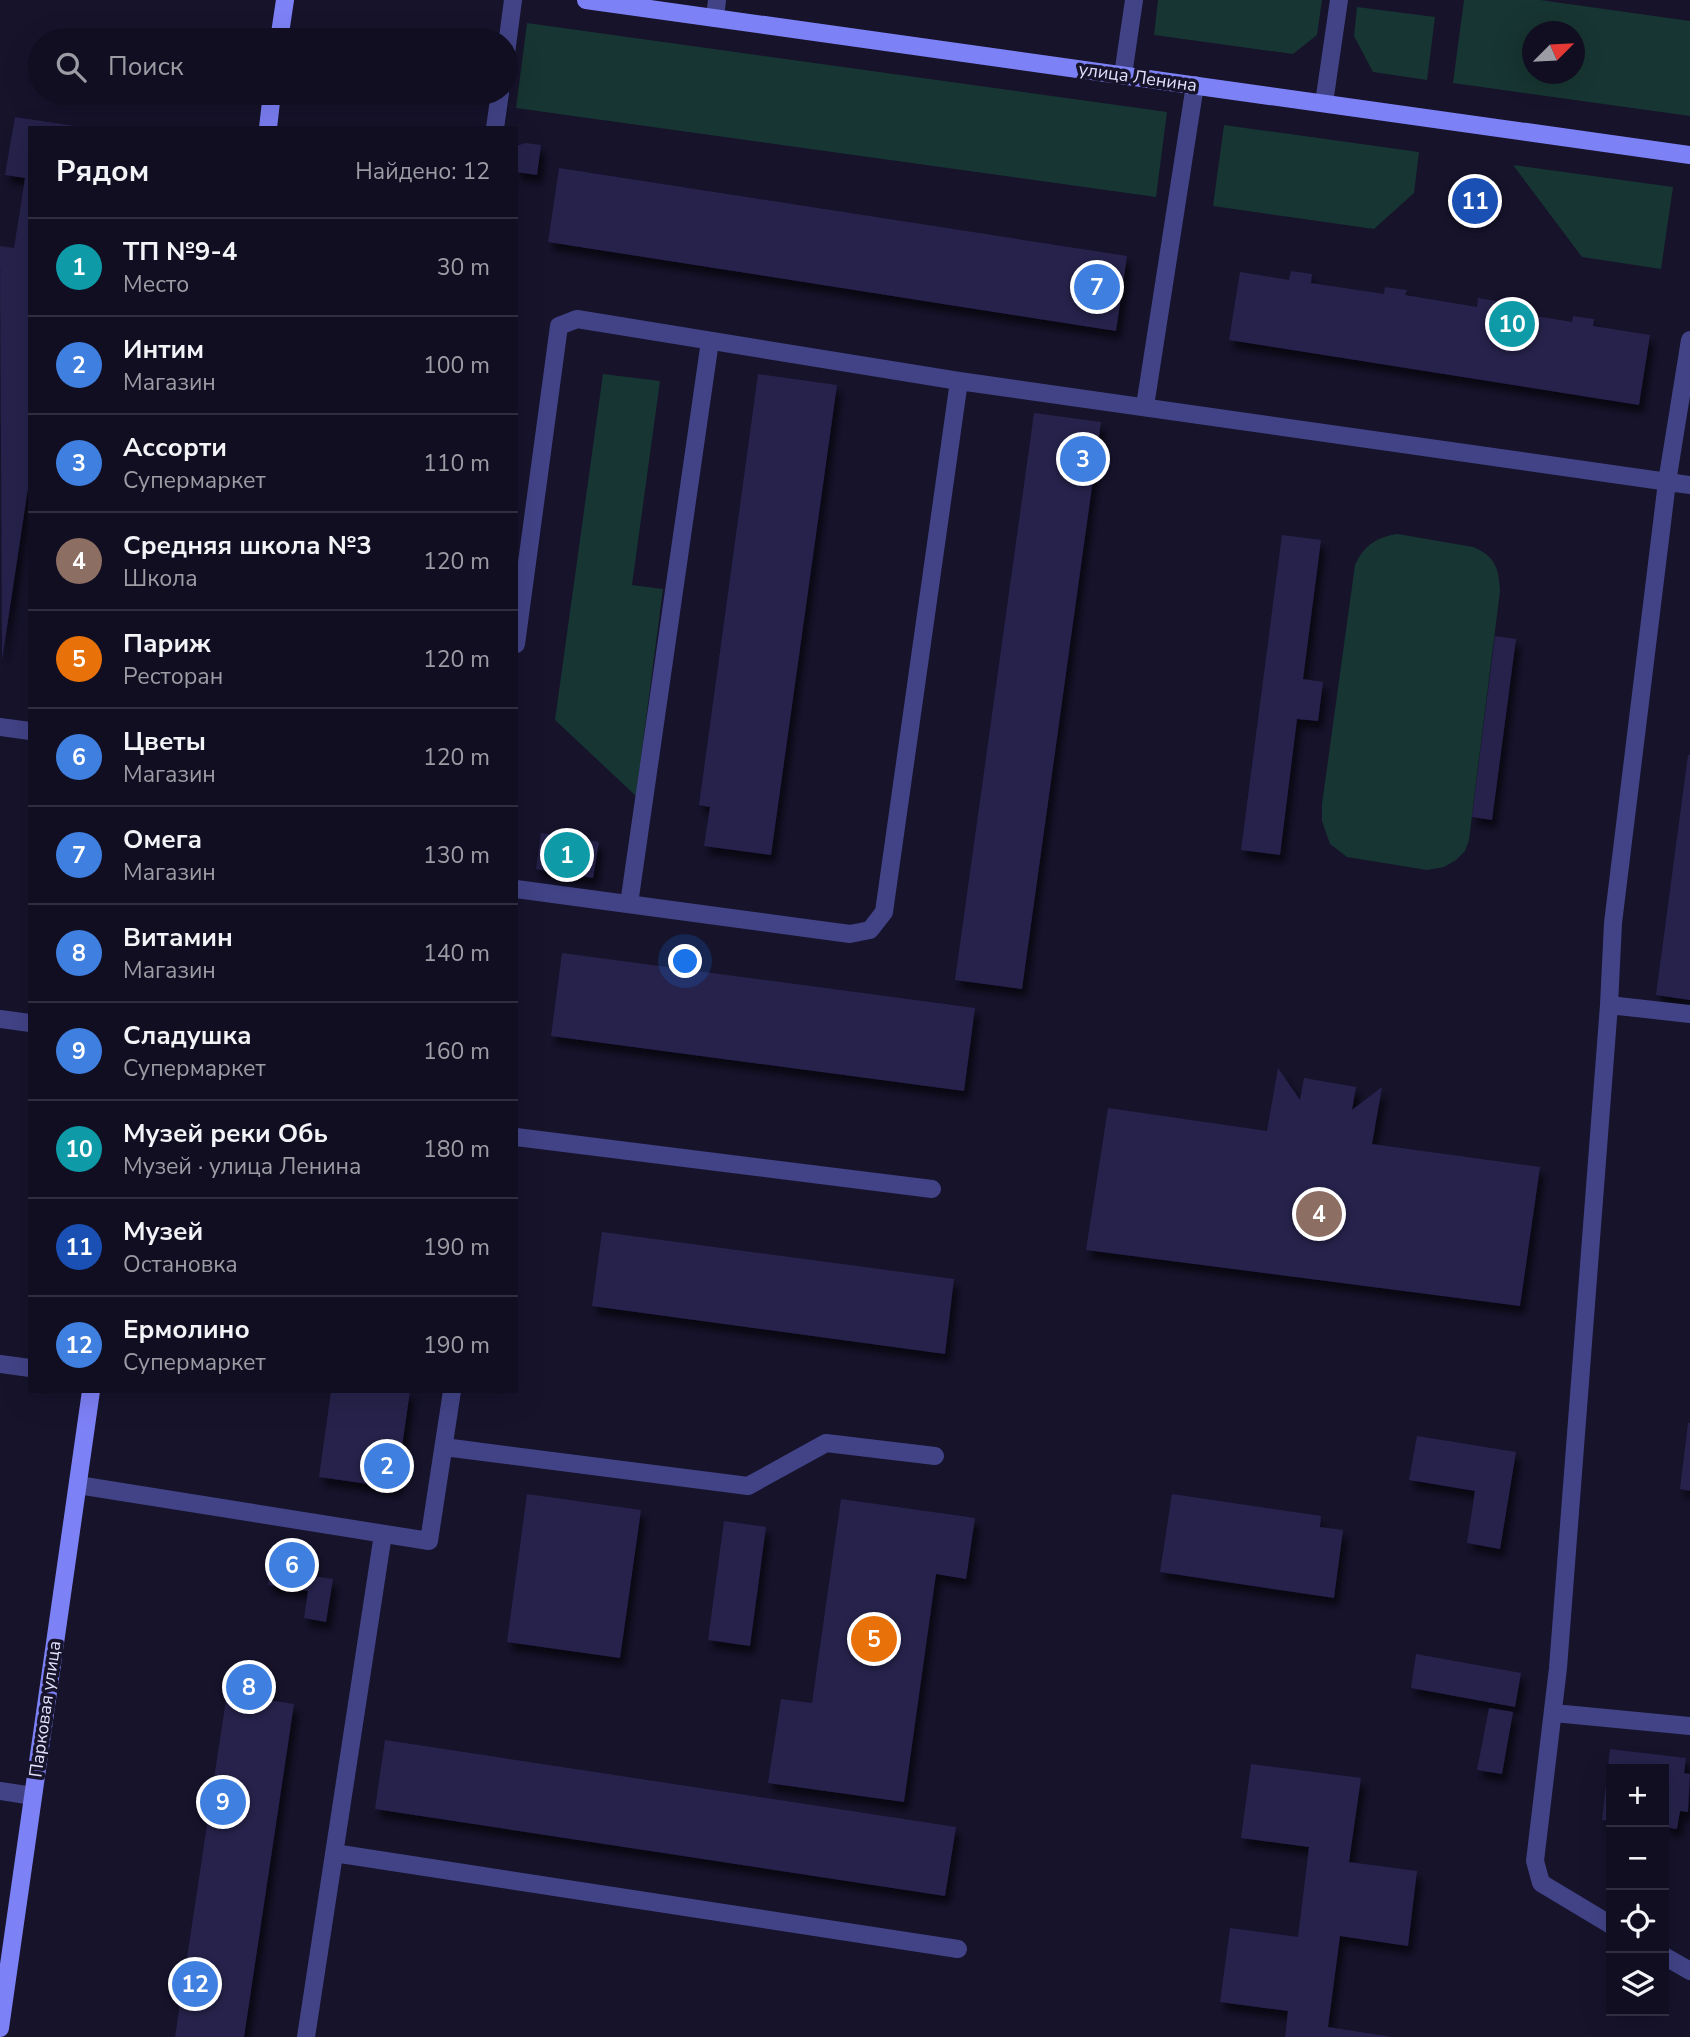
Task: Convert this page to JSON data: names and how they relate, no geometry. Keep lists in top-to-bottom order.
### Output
{
  "streets": {
    "main road": ["улица Ленина", "Парковая улица"]
  },
  "north": "top right",
  "page": {
    "search": "Поиск",
    "heading": ["Рядом", "Найдено: 12"],
    "pins": [
      "11",
      "7",
      "10",
      "3",
      "1",
      "4",
      "2",
      "6",
      "5",
      "8",
      "9",
      "12"
    ],
    "list": [
      {
        "mark": "1",
        "name": "ТП №9-4",
        "note": "Место",
        "value": "30 m"
      },
      {
        "mark": "2",
        "name": "Интим",
        "note": "Магазин",
        "value": "100 m"
      },
      {
        "mark": "3",
        "name": "Ассорти",
        "note": "Супермаркет",
        "value": "110 m"
      },
      {
        "mark": "4",
        "name": "Средняя школа №3",
        "note": "Школа",
        "value": "120 m"
      },
      {
        "mark": "5",
        "name": "Париж",
        "note": "Ресторан",
        "value": "120 m"
      },
      {
        "mark": "6",
        "name": "Цветы",
        "note": "Магазин",
        "value": "120 m"
      },
      {
        "mark": "7",
        "name": "Омега",
        "note": "Магазин",
        "value": "130 m"
      },
      {
        "mark": "8",
        "name": "Витамин",
        "note": "Магазин",
        "value": "140 m"
      },
      {
        "mark": "9",
        "name": "Сладушка",
        "note": "Супермаркет",
        "value": "160 m"
      },
      {
        "mark": "10",
        "name": "Музей реки Обь",
        "note": "Музей · улица Ленина",
        "value": "180 m"
      },
      {
        "mark": "11",
        "name": "Музей",
        "note": "Остановка",
        "value": "190 m"
      },
      {
        "mark": "12",
        "name": "Ермолино",
        "note": "Супермаркет",
        "value": "190 m"
      }
    ],
    "map_buttons": ["+", "−"]
  }
}
